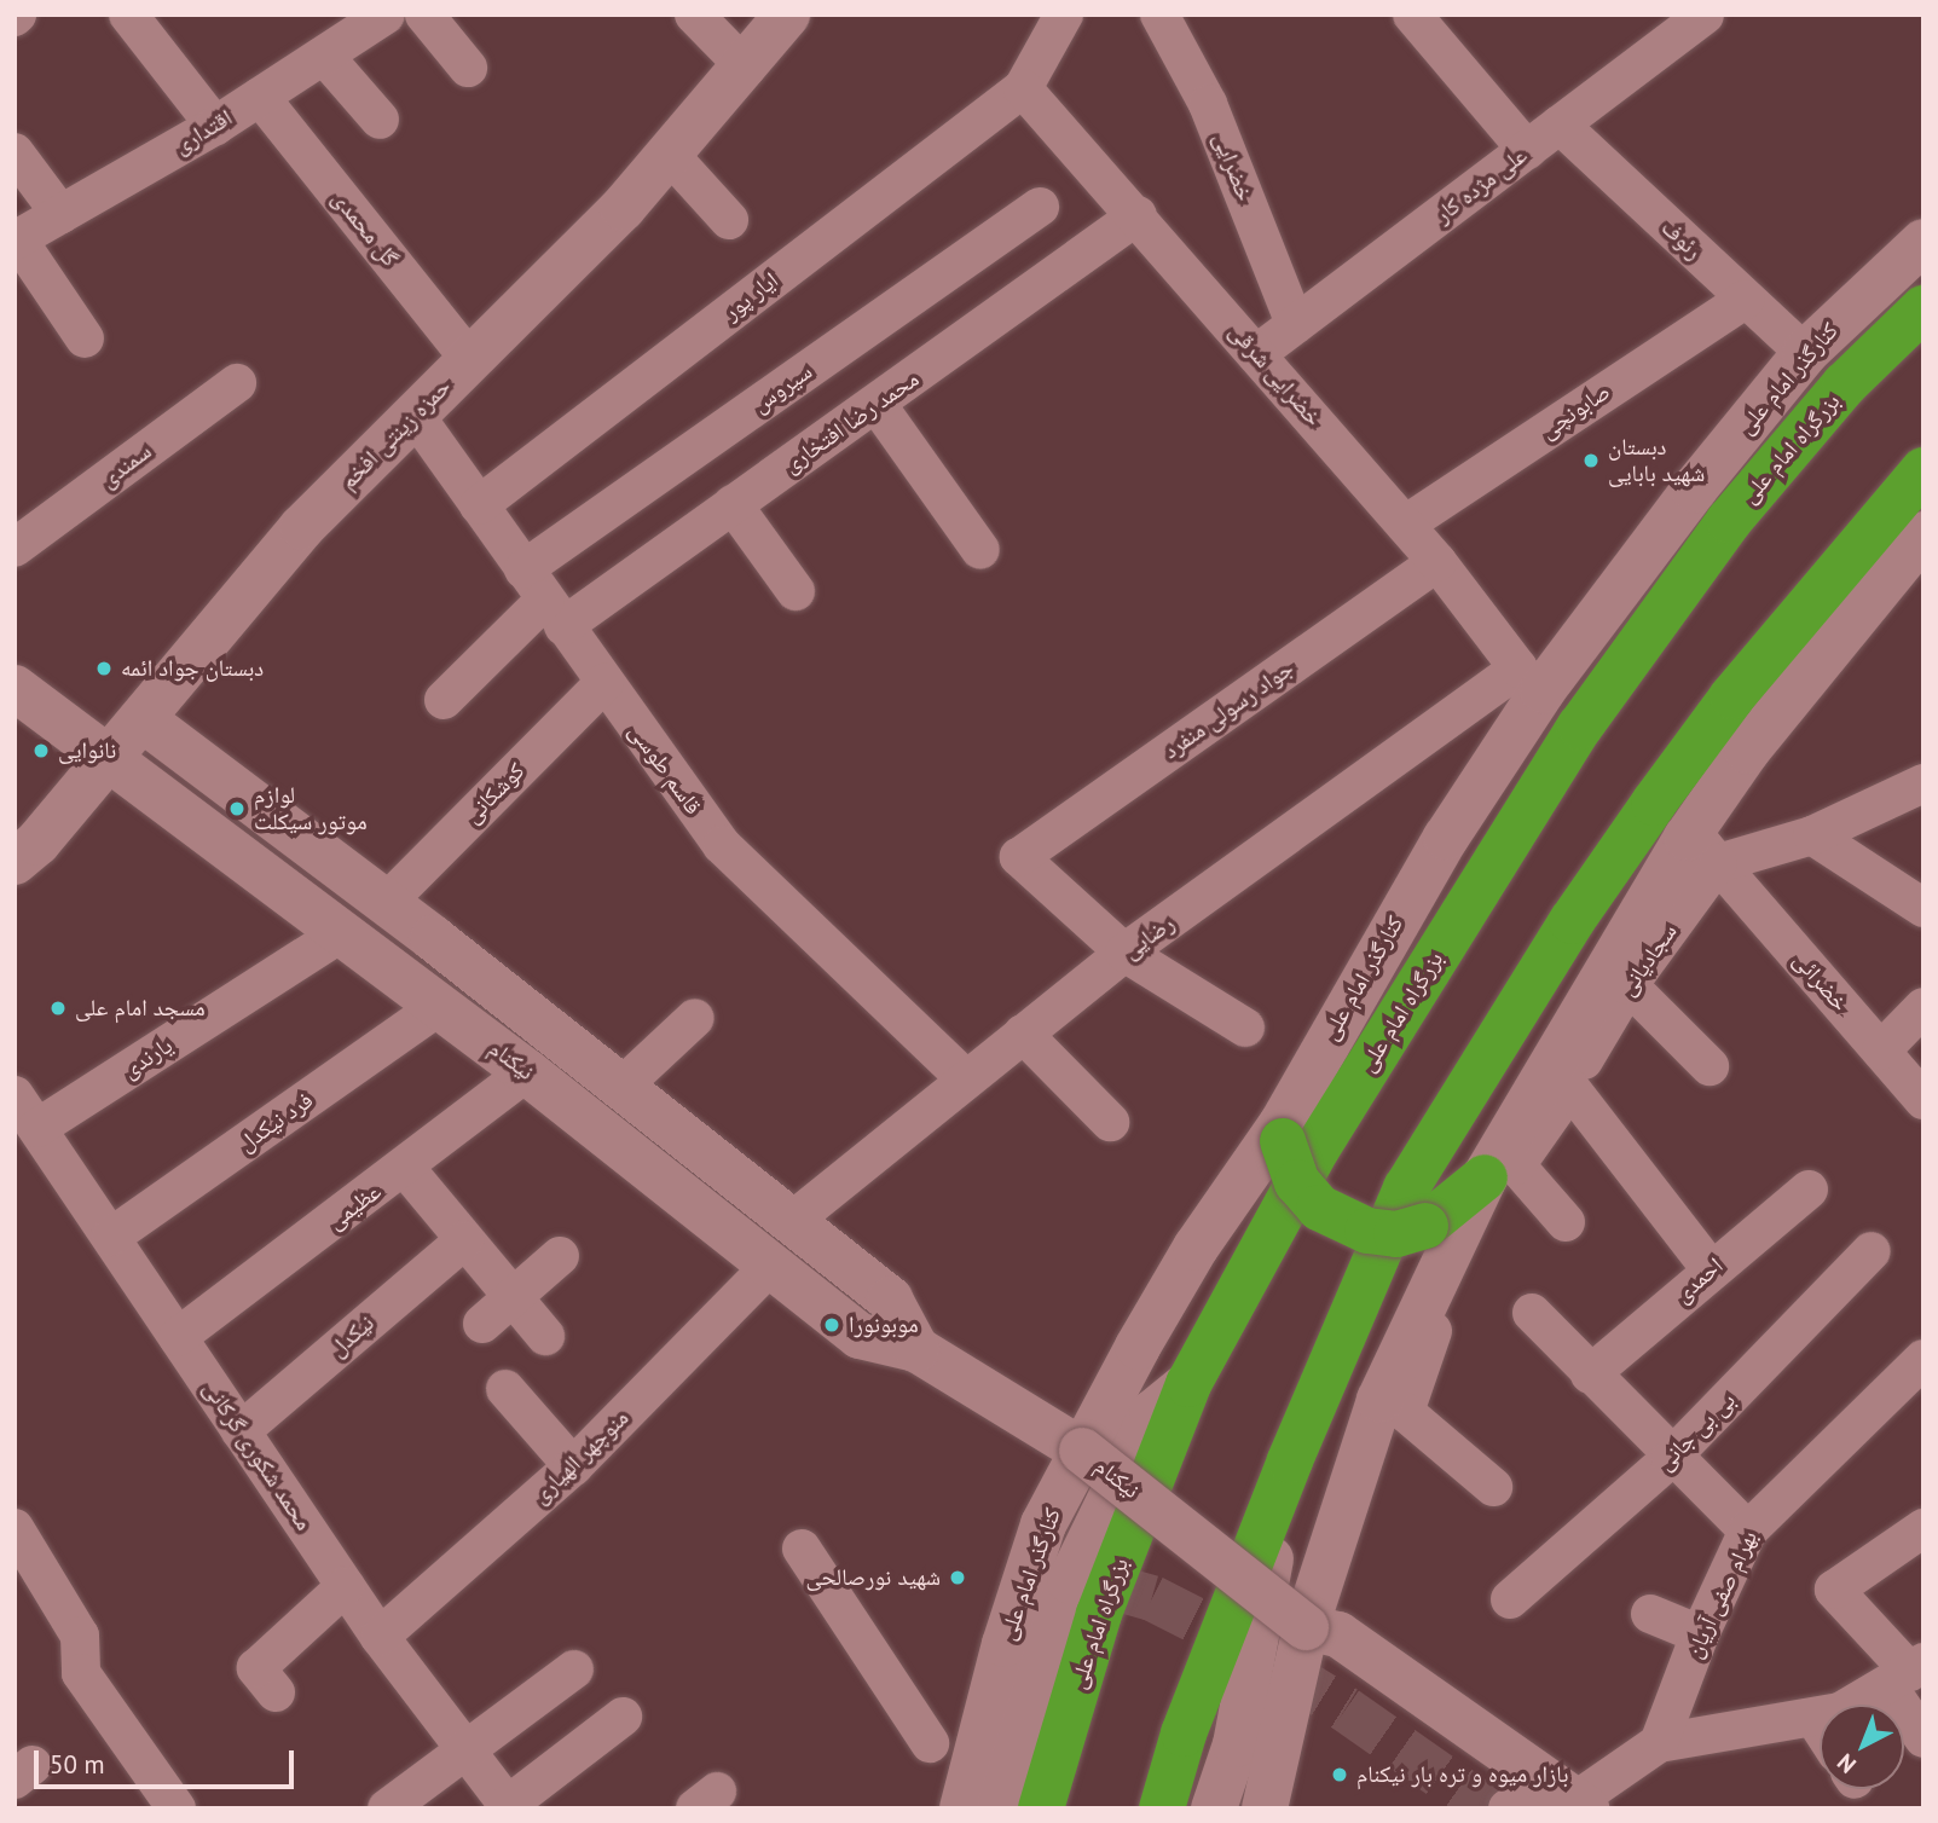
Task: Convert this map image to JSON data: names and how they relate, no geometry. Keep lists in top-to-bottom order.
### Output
{
  "streets": {
    "highway": ["بزرگراه امام علی"],
    "main road": ["کنارگذر امام علی", "حمزه زینتی افخم", "نیکنام"],
    "street": [
      "اقتداری",
      "خضرایی",
      "علی مژده کار",
      "گل محمدی",
      "رئوف",
      "ایار پور",
      "خضرایی شرقی",
      "سیروس",
      "صابونچی",
      "محمد رضا افتخاری",
      "سمندی",
      "جواد رسولی منفرد",
      "قاسم طوسی",
      "کوشکانی",
      "رضایی",
      "سجادیانی",
      "خضرائی",
      "یارندی",
      "فرد نیکدل",
      "عظیمی",
      "احمدی",
      "نیکدل",
      "بی بی جانی",
      "محمد شکوری گرکانی",
      "منوچهر الهیاری",
      "بهرام صفی آریان"
    ]
  },
  "crossings": [
    ["اقتداری", "گل محمدی"],
    ["خضرایی", "علی مژده کار"],
    ["علی مژده کار", "رئوف"],
    ["علی مژده کار", "خضرایی شرقی"],
    ["گل محمدی", "حمزه زینتی افخم"],
    ["رئوف", "کنارگذر امام علی"],
    ["رئوف", "صابونچی"],
    ["ایار پور", "خضرایی شرقی"],
    ["ایار پور", "قاسم طوسی"],
    ["خضرایی شرقی", "کنارگذر امام علی"],
    ["خضرایی شرقی", "صابونچی"],
    ["خضرایی شرقی", "محمد رضا افتخاری"],
    ["خضرایی شرقی", "جواد رسولی منفرد"],
    ["خضرایی شرقی", "رضایی"],
    ["کنارگذر امام علی", "رضایی"],
    ["کنارگذر امام علی", "نیکنام"],
    ["سیروس", "محمد رضا افتخاری"],
    ["سیروس", "قاسم طوسی"],
    ["محمد رضا افتخاری", "قاسم طوسی"],
    ["حمزه زینتی افخم", "قاسم طوسی"],
    ["حمزه زینتی افخم", "نیکنام"],
    ["جواد رسولی منفرد", "رضایی"],
    ["قاسم طوسی", "کوشکانی"],
    ["قاسم طوسی", "رضایی"],
    ["کوشکانی", "نیکنام"],
    ["رضایی", "نیکنام"],
    ["سجادیانی", "خضرائی"],
    ["یارندی", "نیکنام"],
    ["یارندی", "محمد شکوری گرکانی"],
    ["نیکنام", "فرد نیکدل"],
    ["نیکنام", "عظیمی"],
    ["نیکنام", "منوچهر الهیاری"],
    ["فرد نیکدل", "محمد شکوری گرکانی"],
    ["عظیمی", "محمد شکوری گرکانی"],
    ["نیکدل", "محمد شکوری گرکانی"],
    ["محمد شکوری گرکانی", "منوچهر الهیاری"]
  ],
  "places": [
    "دبستان شهید بابایی",
    "دبستان جواد ائمه",
    "نانوایی",
    "لوازم موتور سیکلت",
    "مسجد امام علی",
    "موبونورا",
    "شهید نورصالحی",
    "بازار میوه و تره بار نیکنام"
  ],
  "scale_bar": "50 m",
  "north": "bottom left"
}
